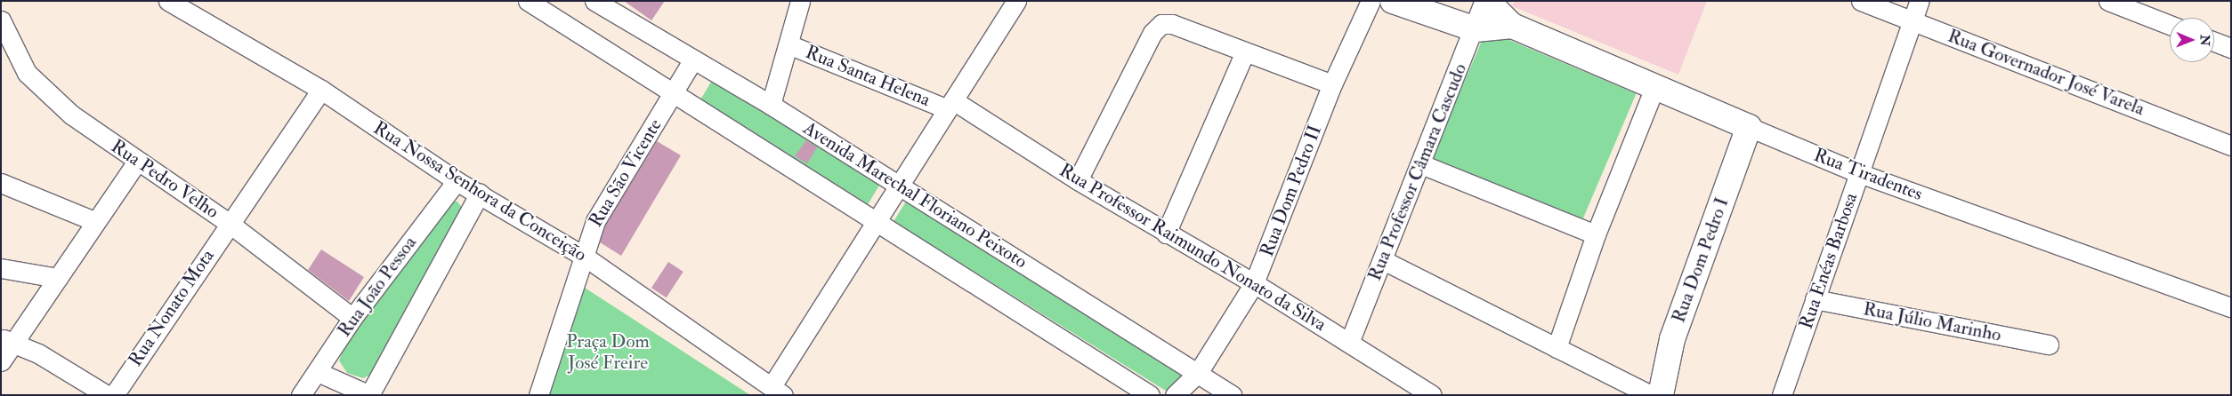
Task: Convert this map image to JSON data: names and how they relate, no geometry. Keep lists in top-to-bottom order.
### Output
{
  "streets": {
    "street": [
      "Rua Governador José Varela",
      "Rua Santa Helena",
      "Rua Professor Câmara Cascudo",
      "Rua São Vicente",
      "Rua Tiradentes",
      "Rua Pedro Velho",
      "Rua Dom Pedro II",
      "Rua Nossa Senhora da Conceição",
      "Avenida Marechal Floriano Peixoto",
      "Rua Professor Raimundo Nonato da Silva",
      "Rua Dom Pedro I",
      "Rua Enéas Barbosa",
      "Rua João Pessoa",
      "Rua Nonato Mota",
      "Rua Júlio Marinho"
    ]
  },
  "crossings": [
    ["Rua Governador José Varela", "Rua Enéas Barbosa"],
    ["Rua Santa Helena", "Rua Professor Raimundo Nonato da Silva"],
    ["Rua Professor Câmara Cascudo", "Rua Tiradentes"],
    ["Rua Professor Câmara Cascudo", "Rua Professor Raimundo Nonato da Silva"],
    ["Rua São Vicente", "Rua Nossa Senhora da Conceição"],
    ["Rua São Vicente", "Avenida Marechal Floriano Peixoto"],
    ["Rua Tiradentes", "Rua Dom Pedro I"],
    ["Rua Tiradentes", "Rua Enéas Barbosa"],
    ["Rua Pedro Velho", "Rua João Pessoa"],
    ["Rua Pedro Velho", "Rua Nonato Mota"],
    ["Rua Dom Pedro II", "Avenida Marechal Floriano Peixoto"],
    ["Rua Dom Pedro II", "Rua Professor Raimundo Nonato da Silva"],
    ["Rua Nossa Senhora da Conceição", "Rua João Pessoa"],
    ["Rua Nossa Senhora da Conceição", "Rua Nonato Mota"],
    ["Rua Enéas Barbosa", "Rua Júlio Marinho"]
  ],
  "parks": ["Praça Dom José Freire"],
  "north": "right"
}
